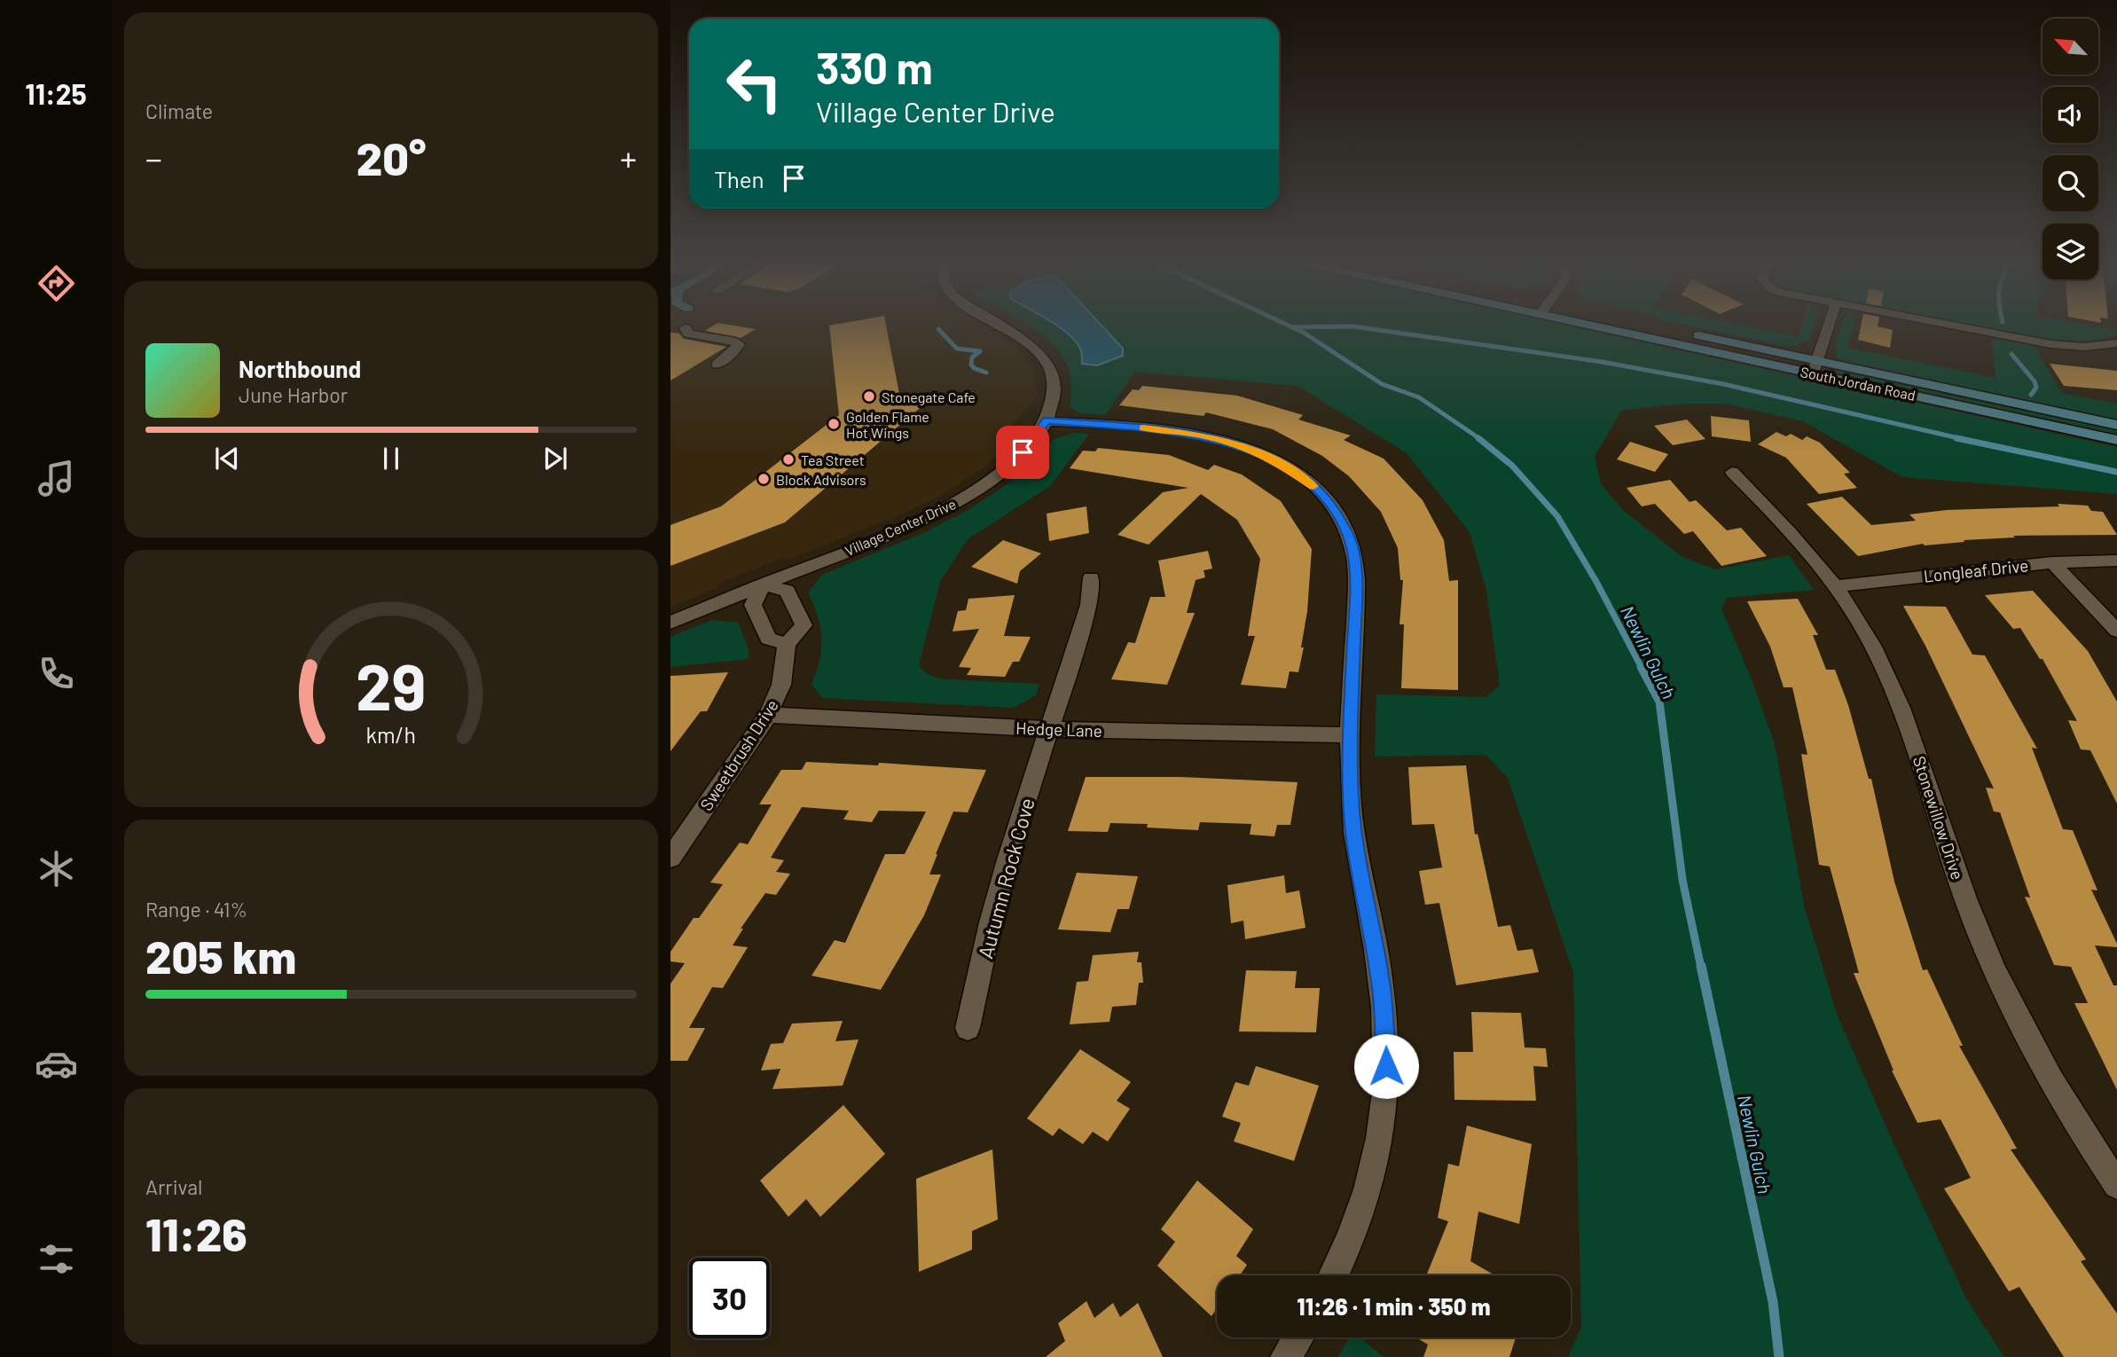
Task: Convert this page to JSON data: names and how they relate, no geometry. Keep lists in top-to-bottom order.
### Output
{
  "streets": {
    "main road": ["South Jordan Road"],
    "street": [
      "Village Center Drive",
      "Longleaf Drive",
      "Hedge Lane",
      "Sweetbrush Drive",
      "Stonewillow Drive",
      "Autumn Rock Cove"
    ]
  },
  "crossings": [
    ["Village Center Drive", "Sweetbrush Drive"],
    ["Longleaf Drive", "Stonewillow Drive"],
    ["Hedge Lane", "Sweetbrush Drive"],
    ["Hedge Lane", "Autumn Rock Cove"]
  ],
  "water": ["Newlin Gulch"],
  "places": [
    "Stonegate Cafe",
    "Golden Flame Hot Wings",
    "Tea Street",
    "Block Advisors"
  ],
  "north": "top left",
  "page": {
    "tabs": "11:25",
    "tile": [
      "Climate",
      ["Range · 41%", "205 km"],
      ["Arrival", "11:26"]
    ],
    "turn": ["330 m", "Village Center Drive"],
    "heat": ["−", "20°", "+"],
    "then": "Then",
    "song": ["Northbound", "June Harbor"],
    "limit": "30",
    "trip": "11:26 · 1 min · 350 m",
    "gauge": ["29", "km/h"]
  }
}
